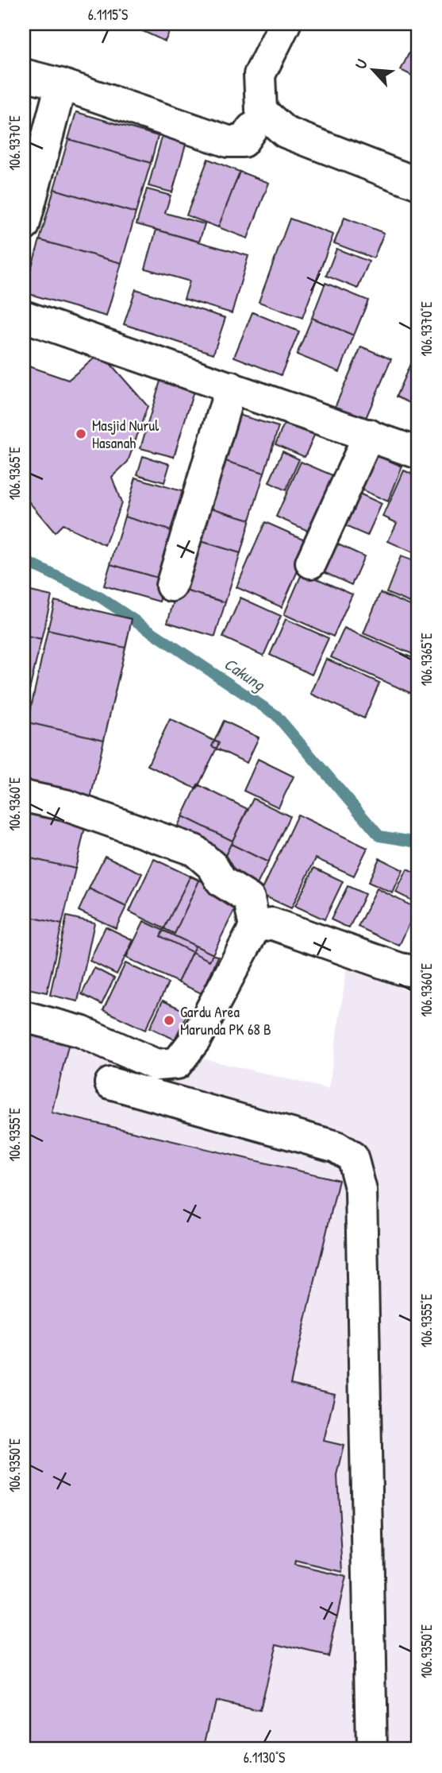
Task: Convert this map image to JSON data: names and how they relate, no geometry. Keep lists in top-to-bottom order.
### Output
{
  "water": ["Cakung"],
  "places": ["Masjid Nurul Hasanah", "Gardu Area Marunda PK 68 B"],
  "north": "top left",
  "coordinates": [
    "6.1115°S",
    "106.9370°E",
    "106.9365°E",
    "106.9360°E",
    "106.9355°E",
    "106.9350°E",
    "6.1130°S"
  ]
}
